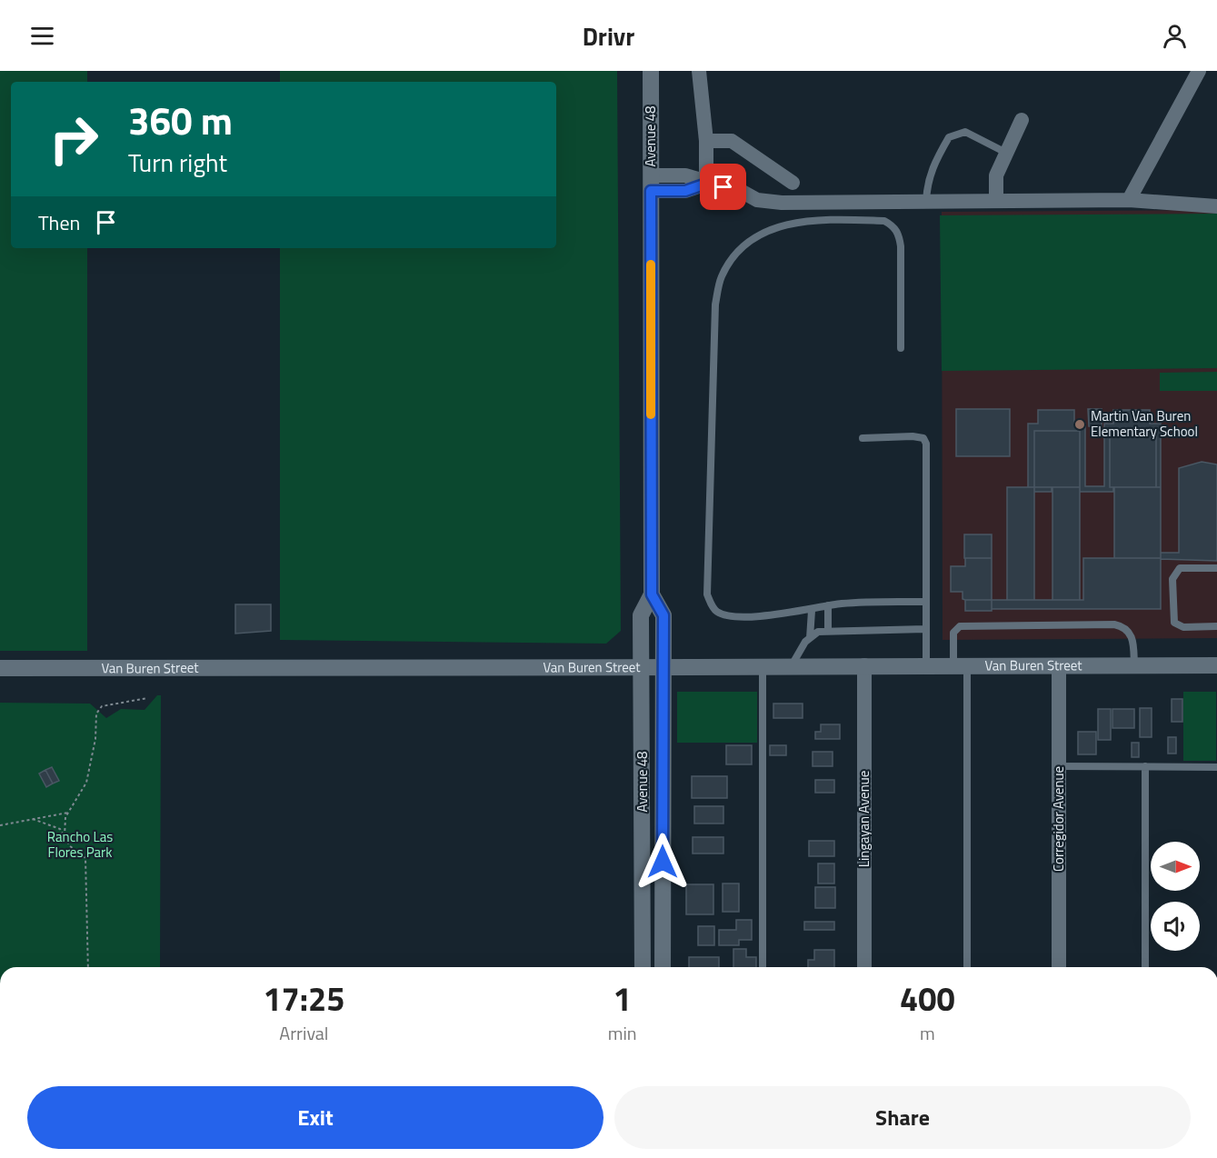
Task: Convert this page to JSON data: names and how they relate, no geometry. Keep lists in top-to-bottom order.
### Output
{
  "streets": {
    "main road": ["Avenue 48", "Van Buren Street"],
    "street": ["Lingayan Avenue", "Corregidor Avenue"]
  },
  "crossings": [
    ["Avenue 48", "Van Buren Street"],
    ["Van Buren Street", "Lingayan Avenue"],
    ["Van Buren Street", "Corregidor Avenue"]
  ],
  "parks": ["Rancho Las Flores Park"],
  "places": ["Martin Van Buren Elementary School"],
  "north": "right",
  "page": {
    "header": "Drivr",
    "turn": ["360 m", "Turn right"],
    "then": "Then",
    "eta": [
      "17:25",
      "Arrival",
      "1",
      "min",
      "400",
      "m"
    ],
    "buttons": ["Exit", "Share"]
  }
}
